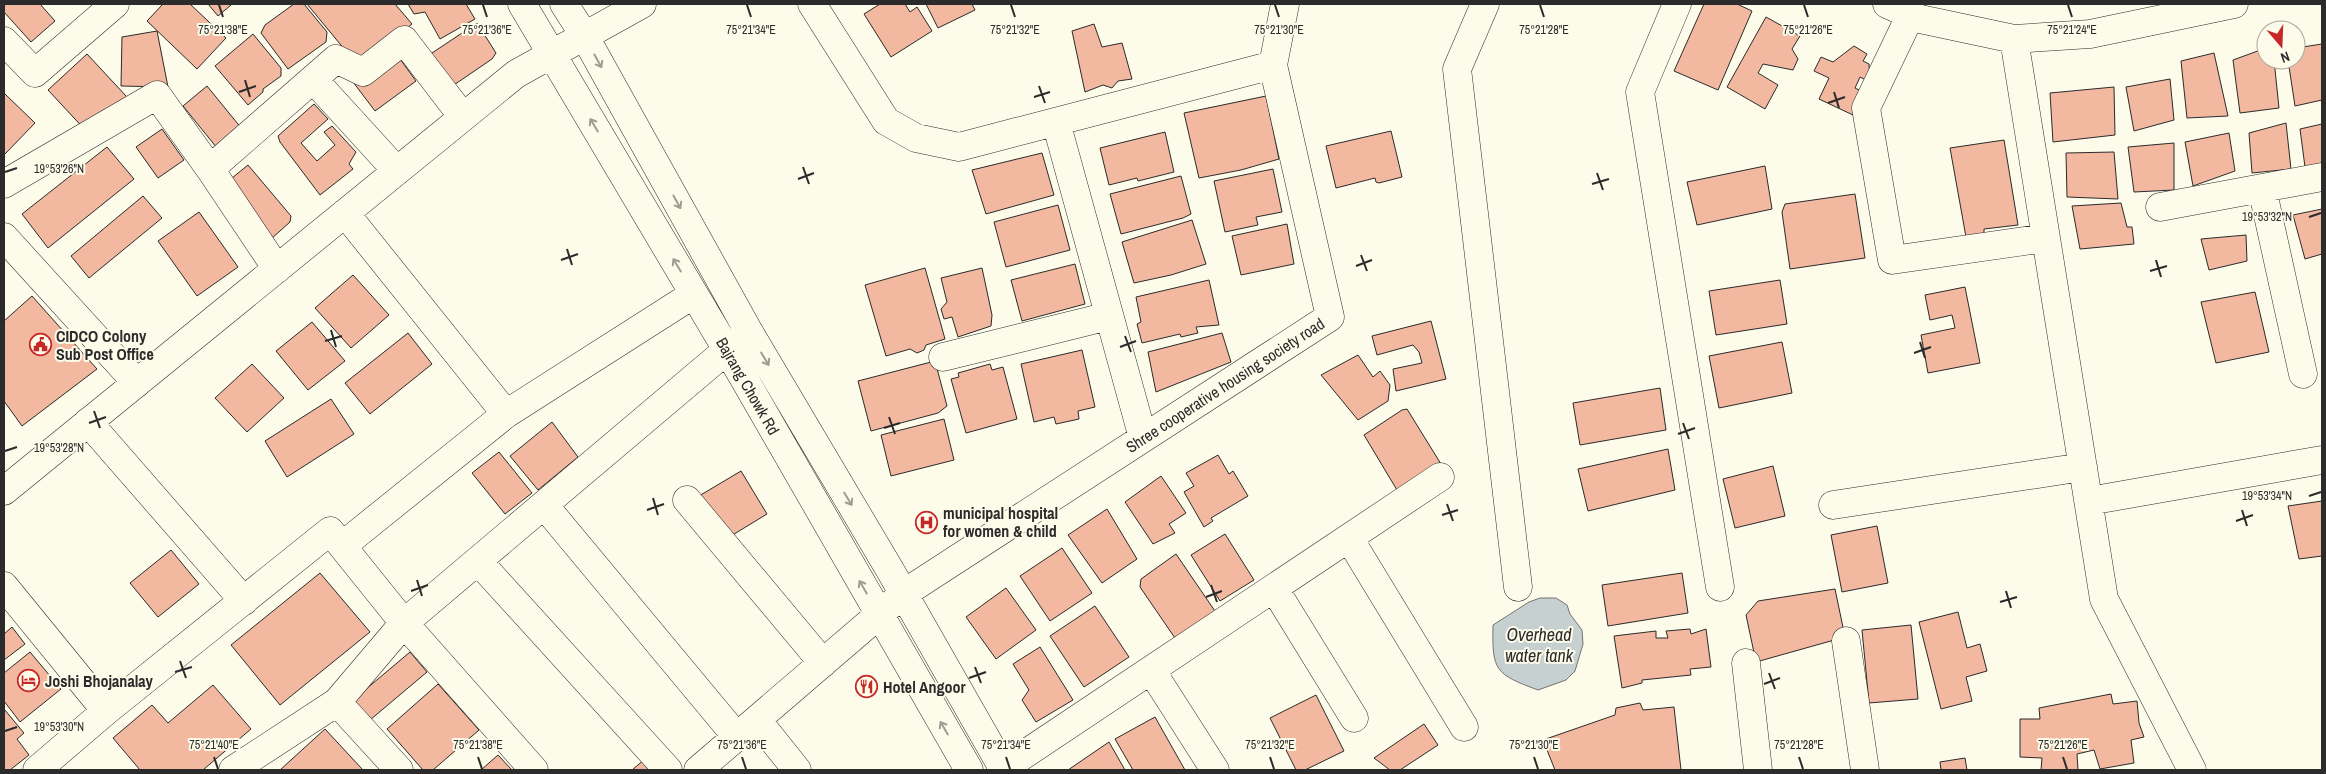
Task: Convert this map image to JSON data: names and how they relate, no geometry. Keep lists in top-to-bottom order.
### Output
{
  "streets": {
    "street": ["Shree cooperative housing society road", "Bajrang Chowk Rd"]
  },
  "crossings": [
    ["Shree cooperative housing society road", "Bajrang Chowk Rd"]
  ],
  "water": ["Overhead water tank"],
  "places": {
    "public building": ["CIDCO Colony Sub Post Office"],
    "hospital": ["municipal hospital for women & child"],
    "hotel": ["Joshi Bhojanalay"],
    "restaurant": ["Hotel Angoor"]
  },
  "north": "bottom",
  "coordinates": [
    "75°21'38\"E",
    "75°21'36\"E",
    "75°21'34\"E",
    "75°21'32\"E",
    "75°21'30\"E",
    "75°21'28\"E",
    "75°21'26\"E",
    "75°21'24\"E",
    "19°53'26\"N",
    "19°53'32\"N",
    "19°53'28\"N",
    "19°53'34\"N",
    "19°53'30\"N",
    "75°21'40\"E"
  ]
}
